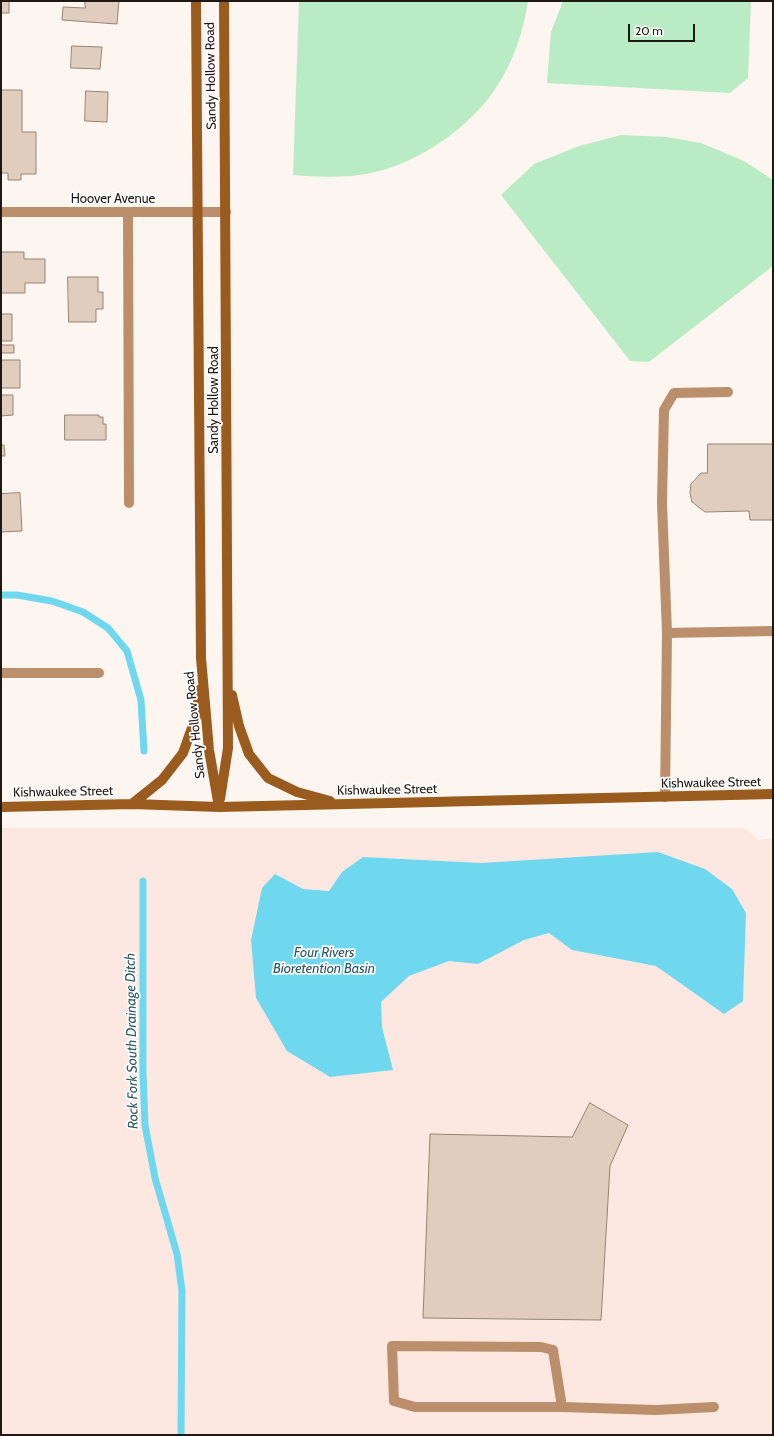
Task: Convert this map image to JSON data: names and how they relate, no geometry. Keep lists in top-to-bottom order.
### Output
{
  "streets": {
    "street": ["Sandy Hollow Road", "Hoover Avenue", "Kishwaukee Street"]
  },
  "crossings": [
    ["Sandy Hollow Road", "Hoover Avenue"],
    ["Sandy Hollow Road", "Kishwaukee Street"]
  ],
  "water": ["Four Rivers Bioretention Basin", "Rock Fork South Drainage Ditch"],
  "scale_bar": "20 m"
}
